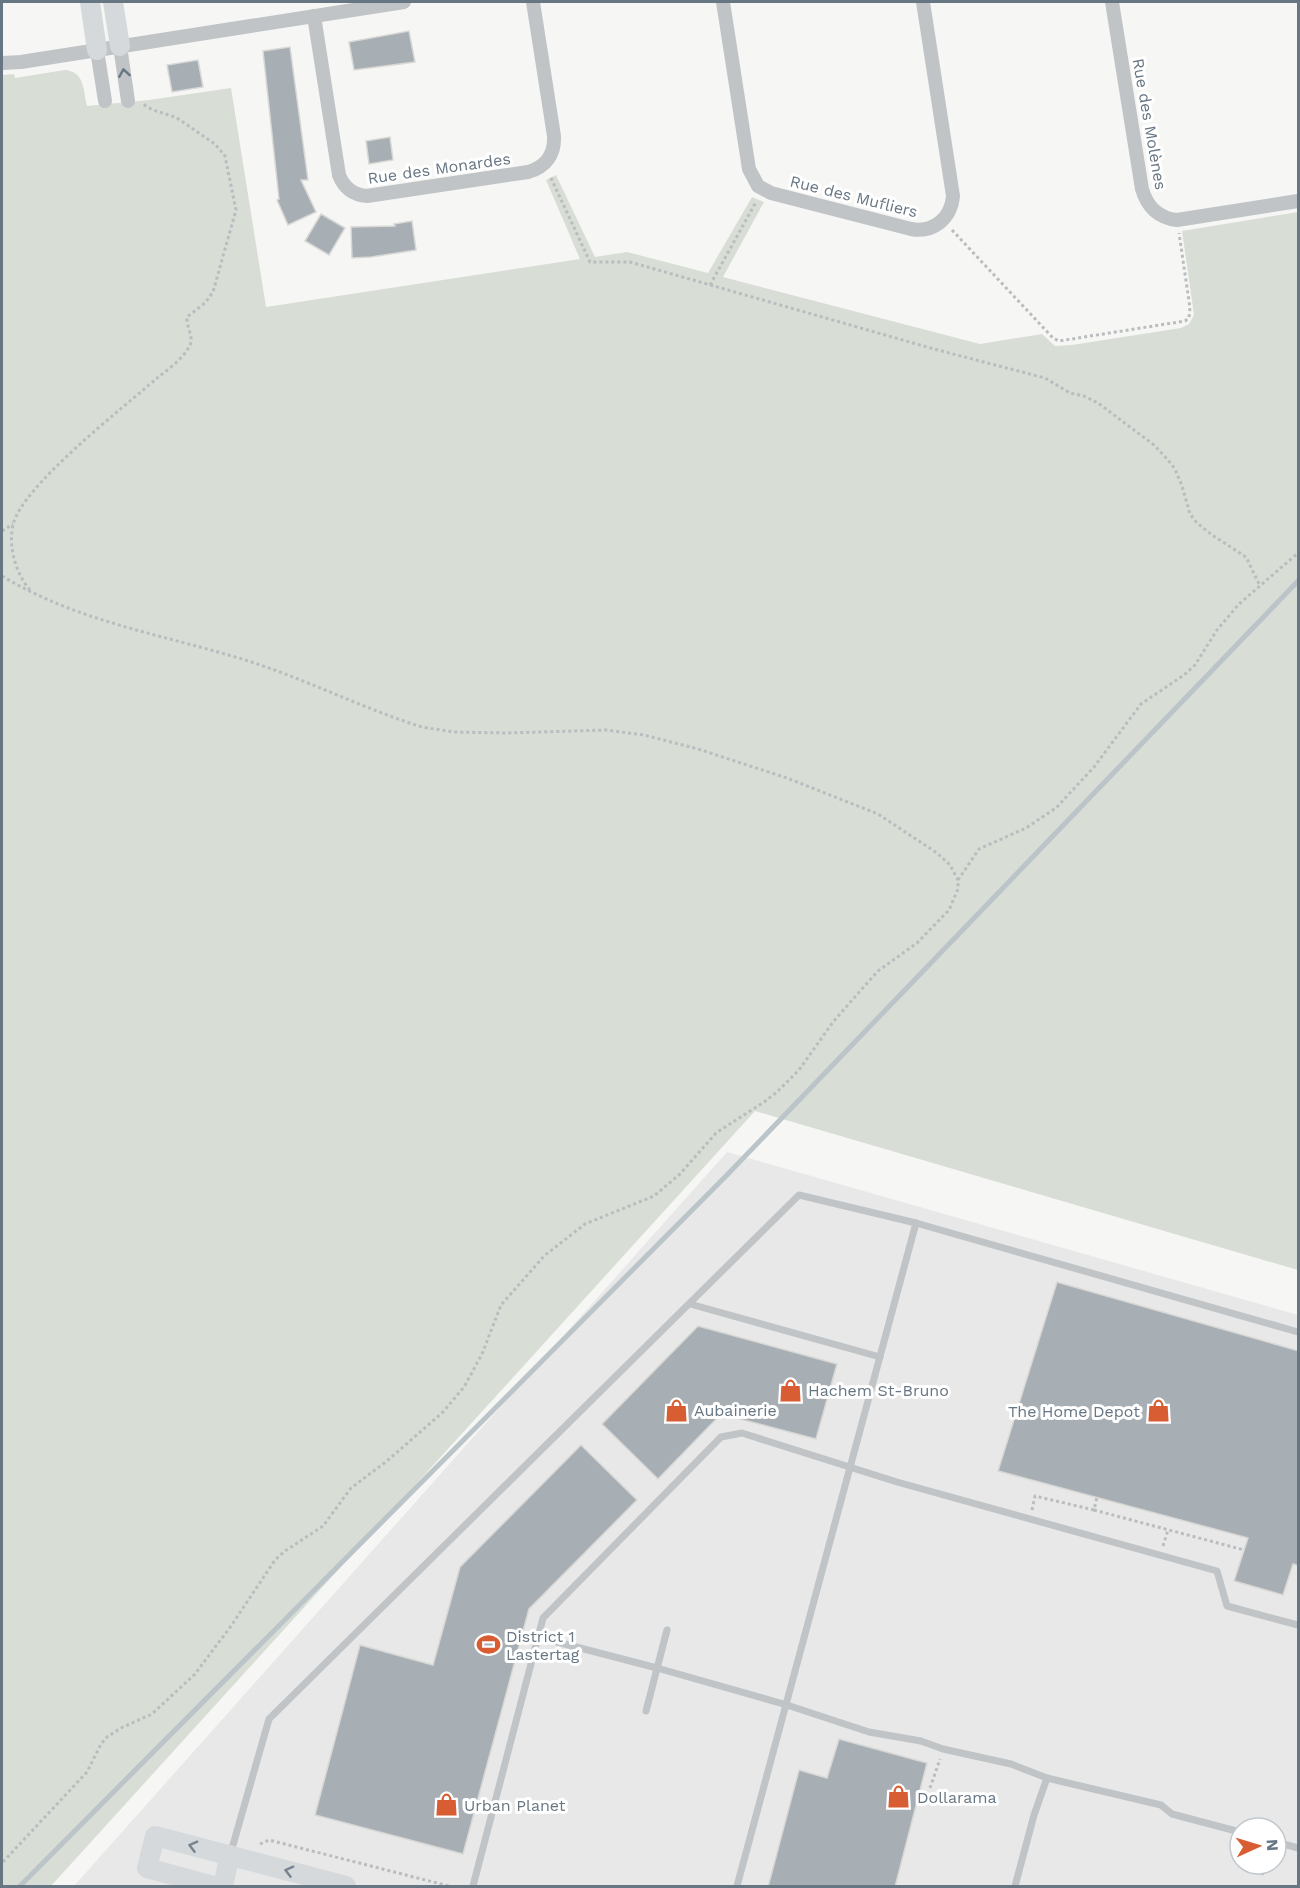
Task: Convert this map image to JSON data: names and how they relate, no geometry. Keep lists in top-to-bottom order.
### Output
{
  "streets": {
    "street": ["Rue des Molènes", "Rue des Monardes", "Rue des Mufliers"]
  },
  "places": {
    "shop": [
      "Hachem St-Bruno",
      "Aubainerie",
      "The Home Depot",
      "Dollarama",
      "Urban Planet"
    ],
    "sports": ["District 1 Lastertag"]
  },
  "north": "right"
}
